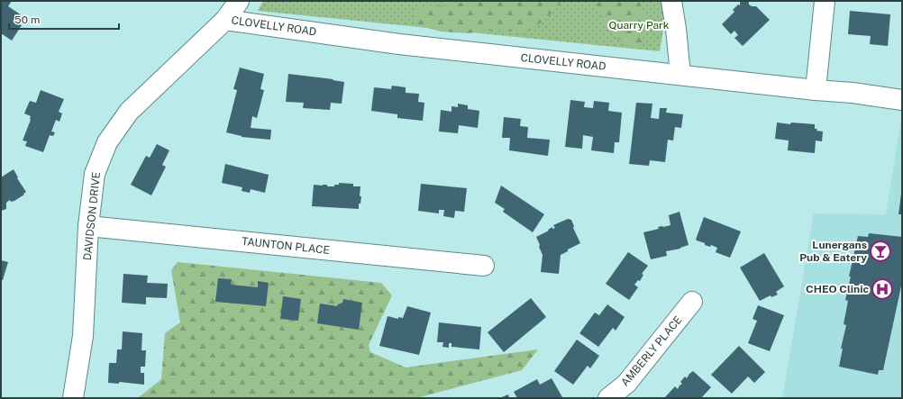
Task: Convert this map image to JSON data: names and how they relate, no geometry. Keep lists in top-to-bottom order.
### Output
{
  "streets": {
    "street": [
      "CLOVELLY ROAD",
      "DAVIDSON DRIVE",
      "TAUNTON PLACE",
      "AMBERLY PLACE"
    ]
  },
  "crossings": [
    ["CLOVELLY ROAD", "DAVIDSON DRIVE"],
    ["DAVIDSON DRIVE", "TAUNTON PLACE"]
  ],
  "parks": ["Quarry Park"],
  "places": {
    "bar": ["Lunergans Pub & Eatery"],
    "hospital": ["CHEO Clinic"]
  },
  "scale_bar": "50 m"
}
